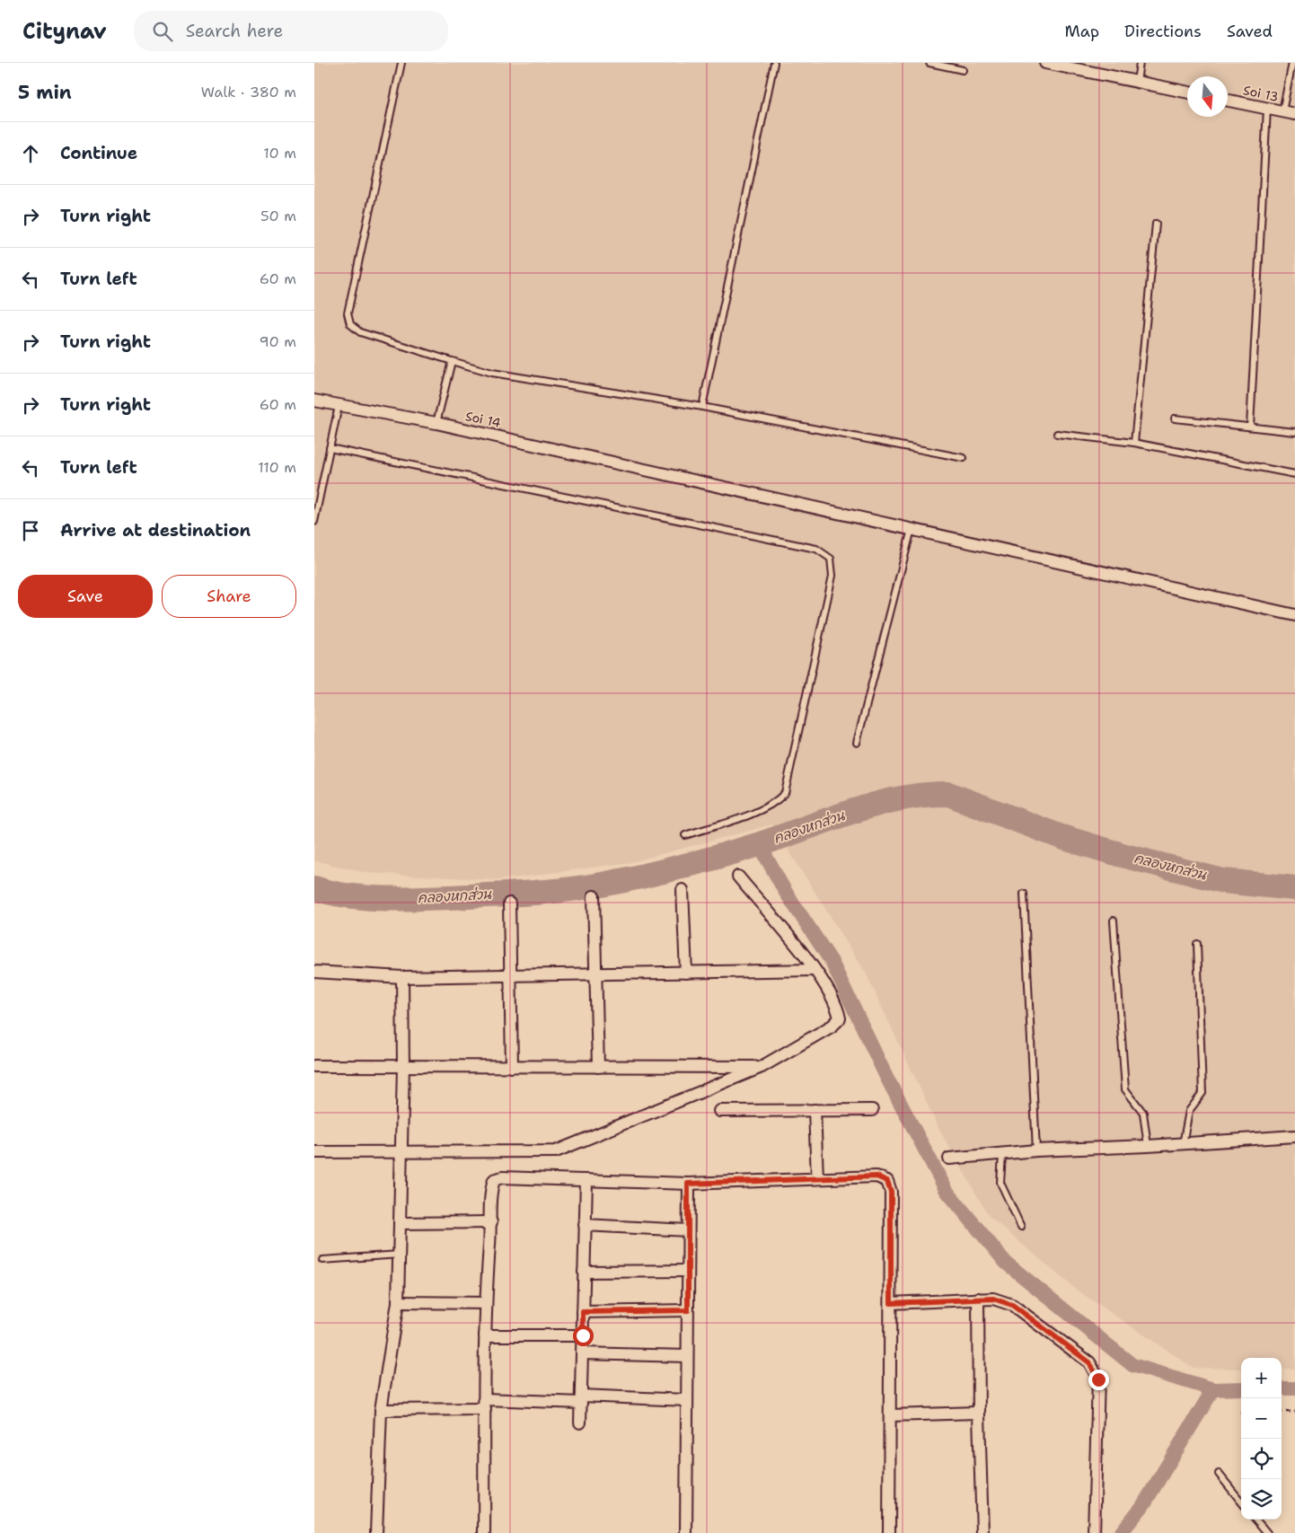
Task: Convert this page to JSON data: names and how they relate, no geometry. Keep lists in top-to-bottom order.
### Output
{
  "streets": {
    "street": ["Soi 13", "Soi 14"]
  },
  "water": ["คลองหกส่วน"],
  "north": "bottom",
  "page": {
    "header": "Citynav",
    "search": "Search here",
    "nav": ["Map", "Directions", "Saved"],
    "heading": ["5 min", "Walk · 380 m"],
    "list": [
      ["Continue", "10 m"],
      ["Turn right", "50 m"],
      ["Turn left", "60 m"],
      ["Turn right", "90 m"],
      ["Turn right", "60 m"],
      ["Turn left", "110 m"],
      "Arrive at destination"
    ],
    "buttons": ["Save", "Share"],
    "map_buttons": ["+", "−"]
  }
}
